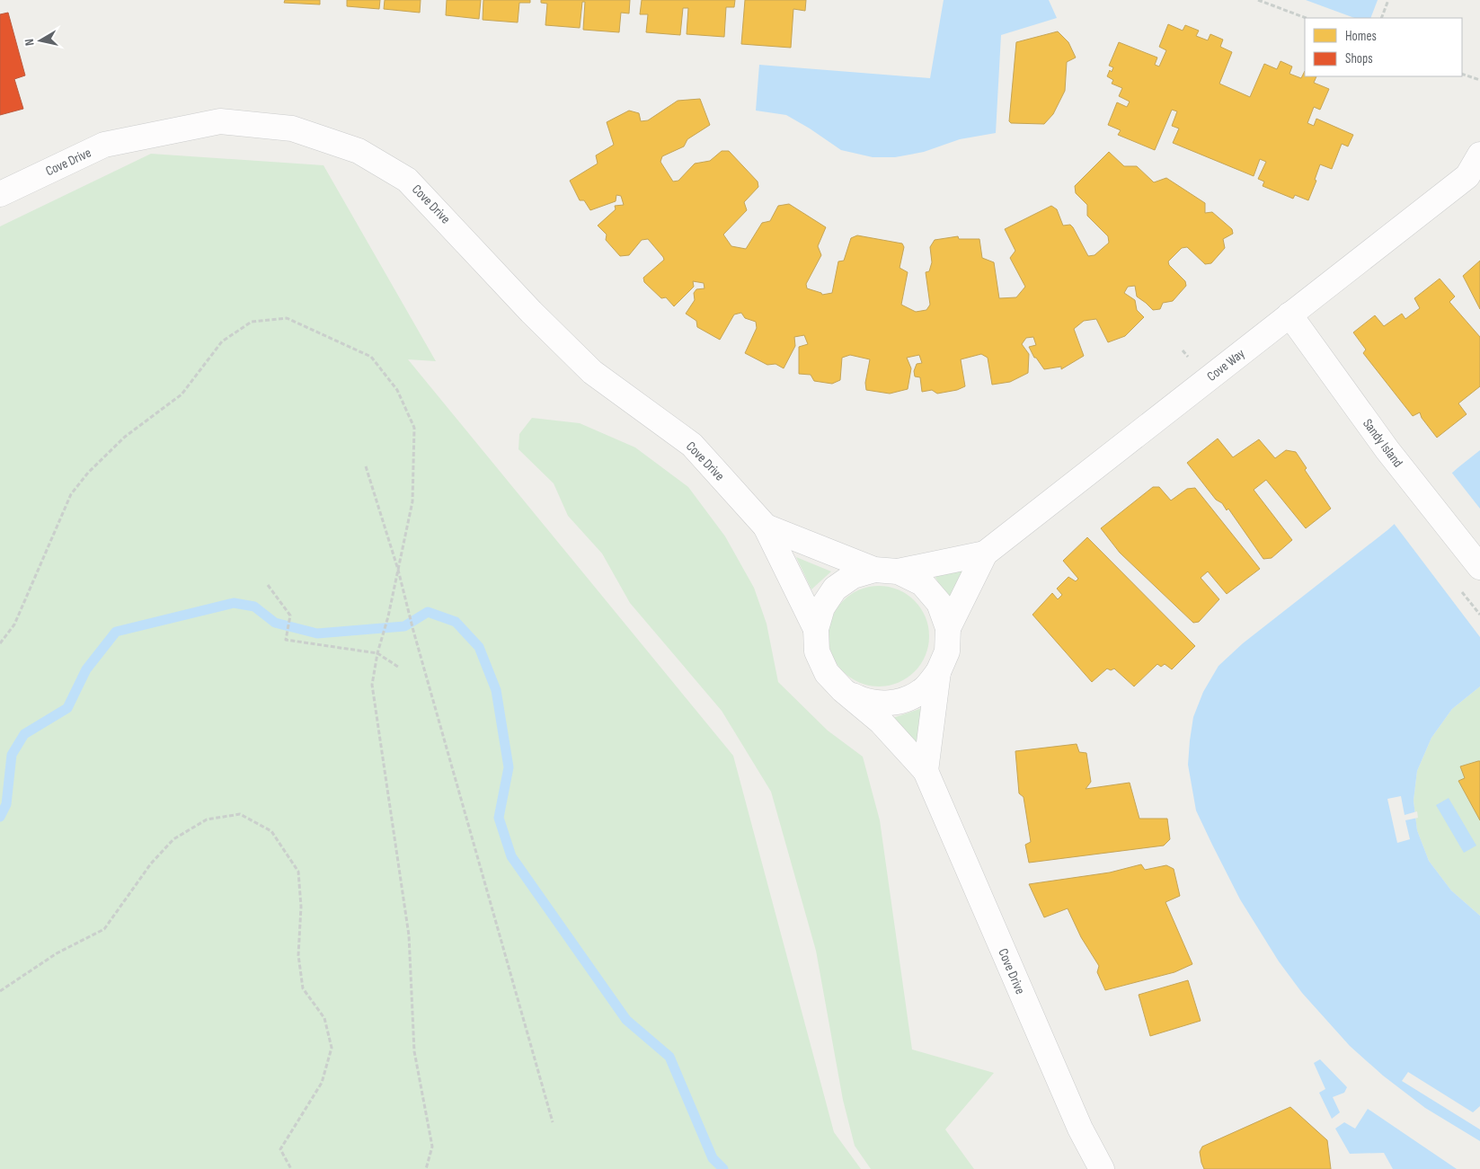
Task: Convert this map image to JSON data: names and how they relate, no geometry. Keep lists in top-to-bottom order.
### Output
{
  "streets": {
    "street": ["Cove Drive", "Cove Way", "Sandy Island"]
  },
  "crossings": [
    ["Cove Drive", "Cove Way"],
    ["Cove Way", "Sandy Island"]
  ],
  "legend": ["Homes", "Shops"],
  "north": "left"
}
